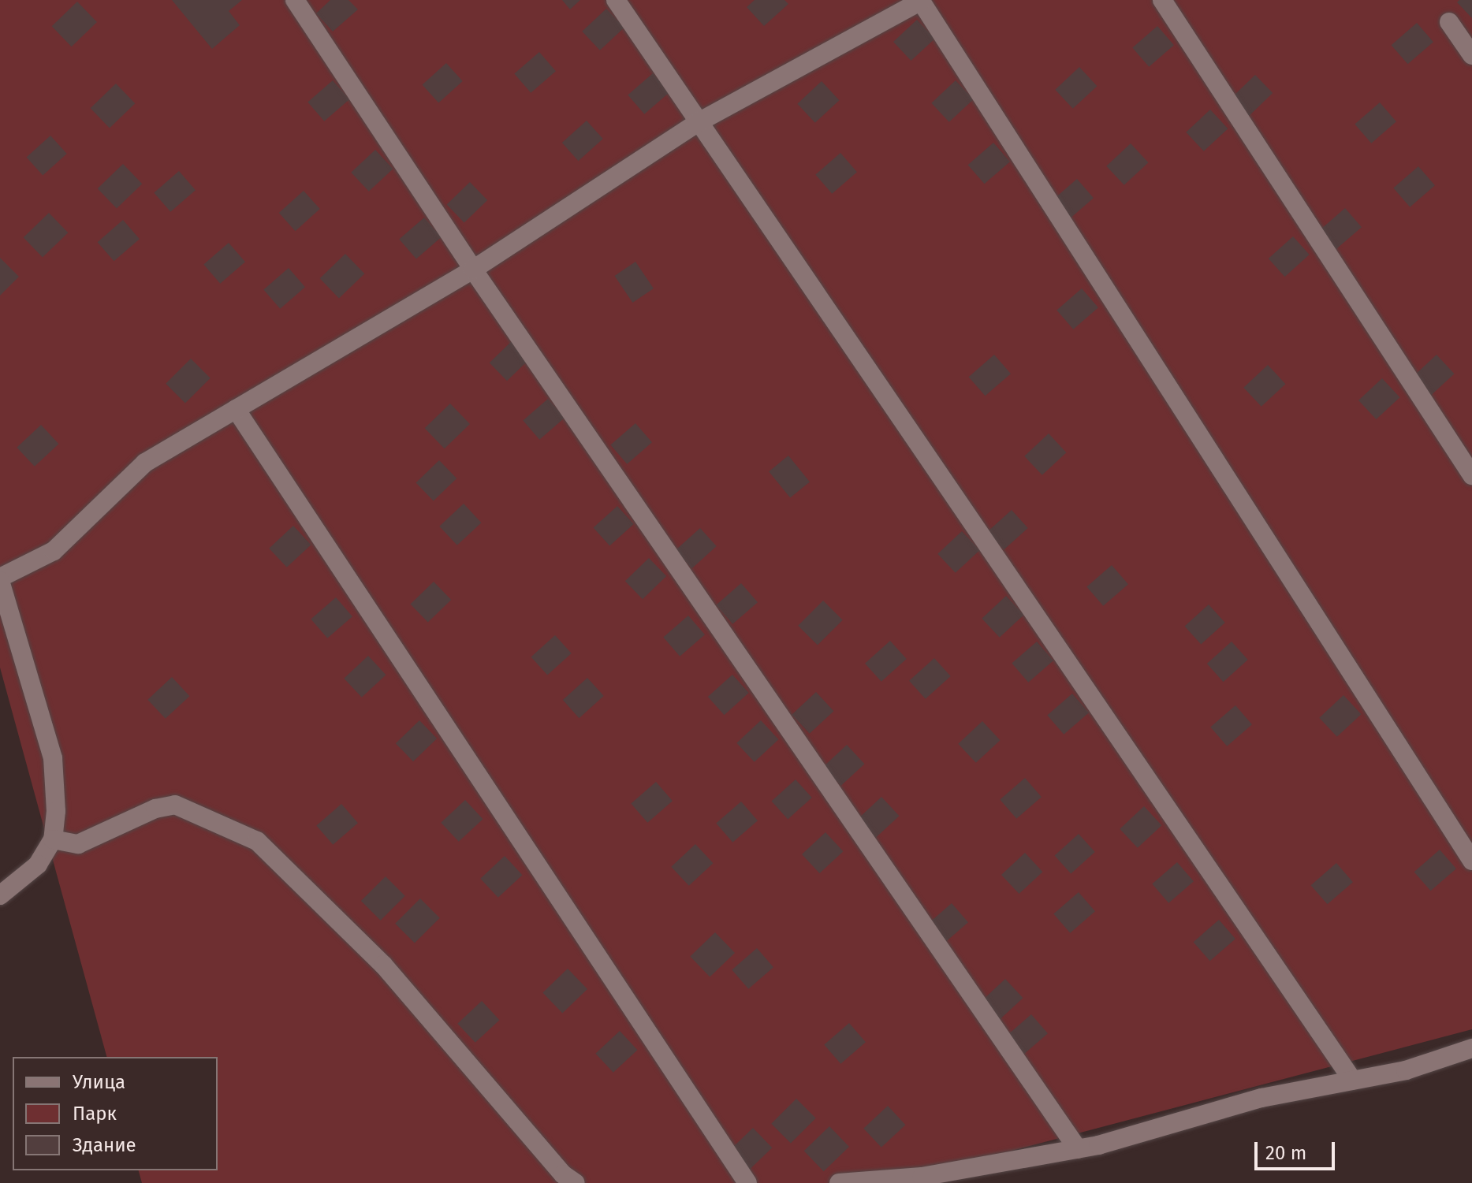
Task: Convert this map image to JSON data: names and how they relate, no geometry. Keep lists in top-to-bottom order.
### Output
{
  "legend": ["Улица", "Парк", "Здание"],
  "scale_bar": "20 m"
}
